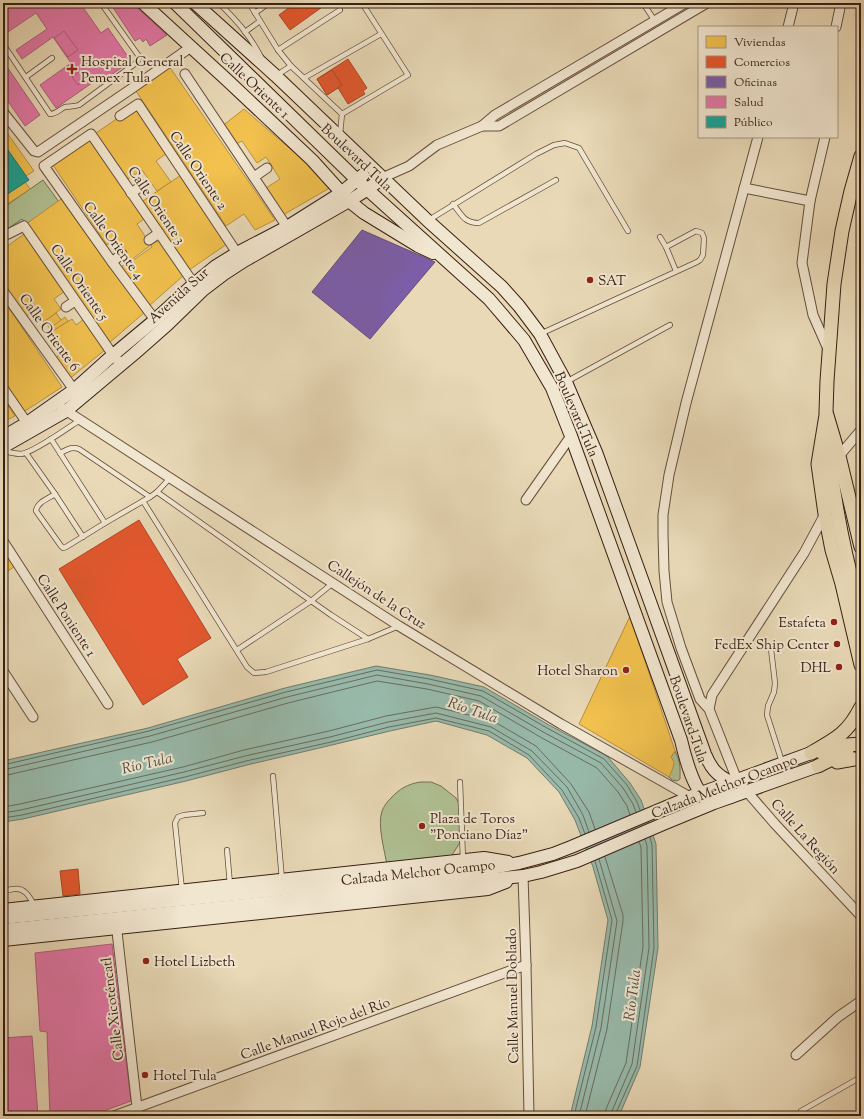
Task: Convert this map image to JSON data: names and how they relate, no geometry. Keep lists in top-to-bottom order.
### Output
{
  "streets": {
    "main road": [
      "Calle Oriente 1",
      "Boulevard Tula",
      "Avenida Sur",
      "Calzada Melchor Ocampo"
    ],
    "street": [
      "Calle Oriente 2",
      "Calle Oriente 3",
      "Calle Oriente 4",
      "Calle Oriente 5",
      "Calle Oriente 6",
      "Callejón de la Cruz",
      "Calle Poniente 1",
      "Calle La Región",
      "Calle Manuel Doblado",
      "Calle Xicoténcatl",
      "Calle Manuel Rojo del Río"
    ]
  },
  "crossings": [
    ["Calle Oriente 1", "Boulevard Tula"],
    ["Calle Oriente 1", "Avenida Sur"],
    ["Boulevard Tula", "Avenida Sur"],
    ["Boulevard Tula", "Callejón de la Cruz"],
    ["Boulevard Tula", "Calzada Melchor Ocampo"],
    ["Boulevard Tula", "Calle La Región"],
    ["Calle Oriente 2", "Avenida Sur"],
    ["Calle Oriente 3", "Calle Oriente 4"],
    ["Calle Oriente 3", "Avenida Sur"],
    ["Calle Oriente 4", "Avenida Sur"],
    ["Calle Oriente 5", "Avenida Sur"],
    ["Avenida Sur", "Calle Oriente 6"],
    ["Avenida Sur", "Callejón de la Cruz"],
    ["Callejón de la Cruz", "Calzada Melchor Ocampo"],
    ["Calzada Melchor Ocampo", "Calle La Región"],
    ["Calzada Melchor Ocampo", "Calle Manuel Doblado"],
    ["Calzada Melchor Ocampo", "Calle Xicoténcatl"],
    ["Calle Manuel Doblado", "Calle Manuel Rojo del Río"],
    ["Calle Xicoténcatl", "Calle Manuel Rojo del Río"]
  ],
  "water": ["Río Tula"],
  "places": {
    "health": ["Hospital General Pemex Tula"],
    "other": [
      "SAT",
      "Estafeta",
      "FedEx Ship Center",
      "DHL",
      "Hotel Sharon",
      "Plaza de Toros \"Ponciano Díaz\"",
      "Hotel Lizbeth",
      "Hotel Tula"
    ]
  },
  "legend": [
    "Viviendas",
    "Comercios",
    "Oficinas",
    "Salud",
    "Público"
  ]
}
